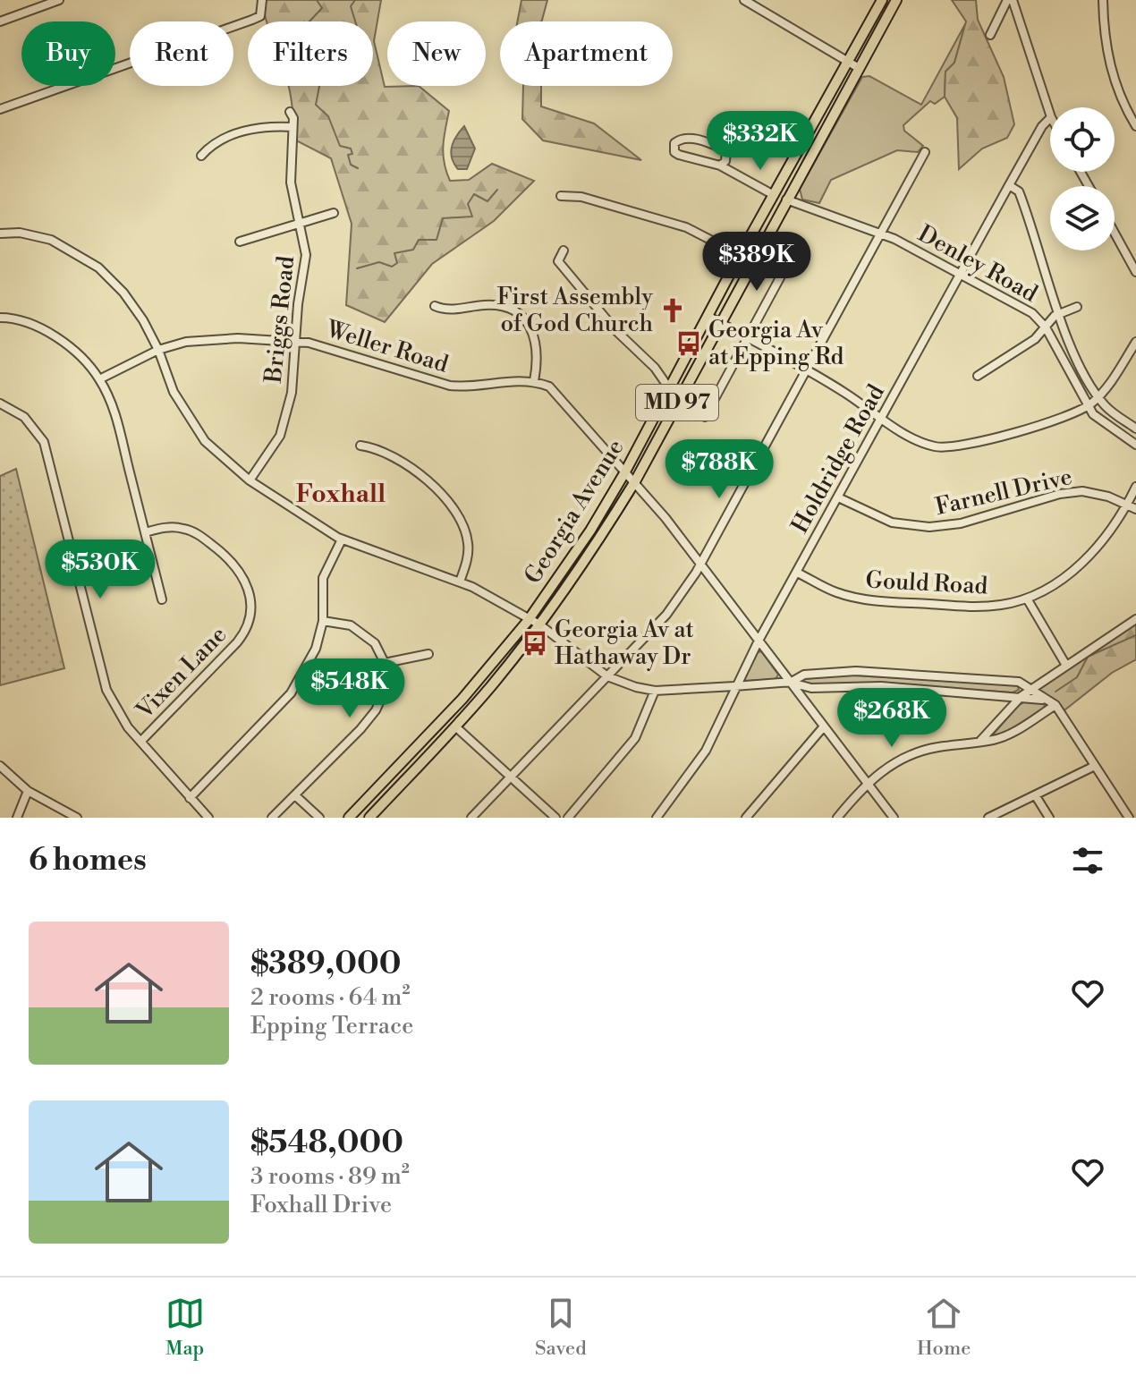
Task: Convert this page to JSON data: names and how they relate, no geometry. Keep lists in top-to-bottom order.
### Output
{
  "streets": {
    "main road": ["MD 97", "Georgia Avenue"],
    "street": [
      "Denley Road",
      "Briggs Road",
      "Weller Road",
      "Holdridge Road",
      "Farnell Drive",
      "Gould Road",
      "Vixen Lane"
    ]
  },
  "crossings": [
    ["Denley Road", "Holdridge Road"],
    ["Denley Road", "Georgia Avenue"],
    ["Briggs Road", "Weller Road"],
    ["Holdridge Road", "Farnell Drive"],
    ["Holdridge Road", "Gould Road"],
    ["Farnell Drive", "Gould Road"]
  ],
  "districts": ["Foxhall"],
  "places": {
    "church": ["First Assembly of God Church"],
    "bus stop": ["Georgia Av at Epping Rd", "Georgia Av at Hathaway Dr"]
  },
  "page": {
    "chip": [
      "Buy",
      "Rent",
      "Filters",
      "New",
      "Apartment"
    ],
    "price": [
      "$332K",
      "$389K",
      "$788K",
      "$530K",
      "$548K",
      "$268K"
    ],
    "heading": "6 homes",
    "list": [
      {
        "name": "$389,000",
        "note": "2 rooms · 64 m² · Epping Terrace"
      },
      {
        "name": "$548,000",
        "note": "3 rooms · 89 m² · Foxhall Drive"
      }
    ],
    "tabs": ["Map", "Saved", "Home"]
  }
}
